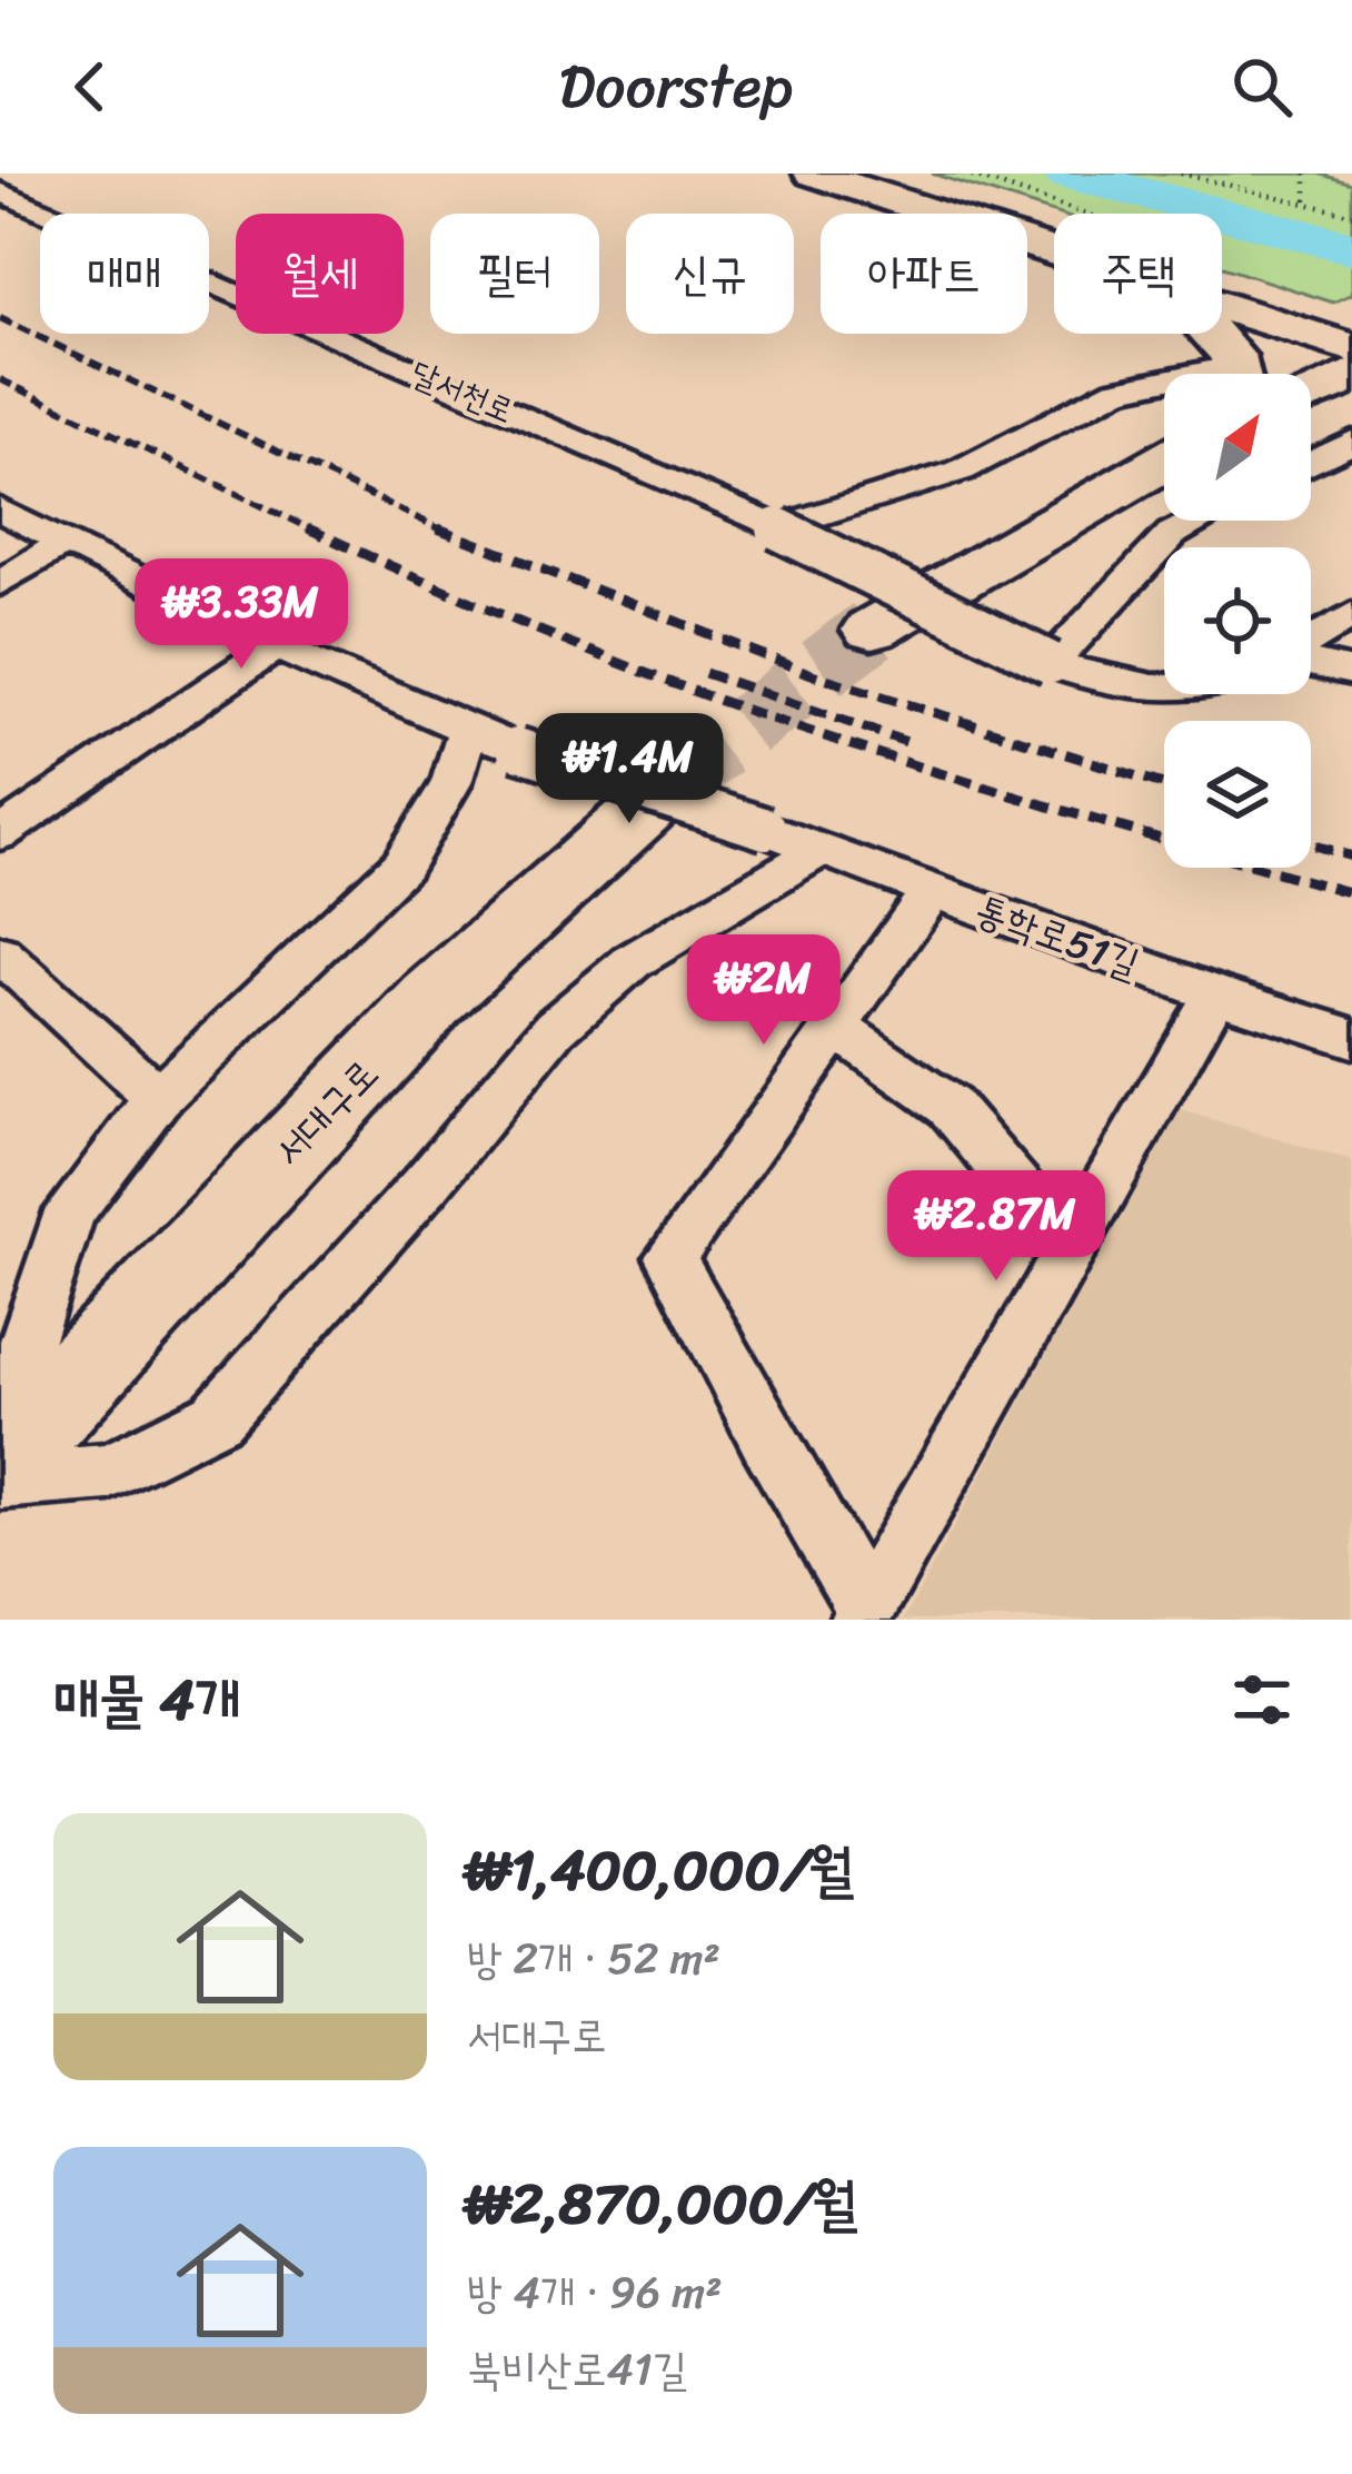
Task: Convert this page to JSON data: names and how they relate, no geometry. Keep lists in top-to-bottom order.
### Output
{
  "streets": {
    "main road": ["서대구로"],
    "street": ["달서천로", "통학로51길"]
  },
  "north": "top right",
  "page": {
    "header": "Doorstep",
    "chip": [
      "매매",
      "월세",
      "필터",
      "신규",
      "아파트",
      "주택"
    ],
    "price": [
      "₩3.33M",
      "₩1.4M",
      "₩2M",
      "₩2.87M"
    ],
    "heading": "매물 4개",
    "list": [
      {
        "name": "₩1,400,000/월",
        "note": "방 2개 · 52 m² · 서대구로"
      },
      {
        "name": "₩2,870,000/월",
        "note": "방 4개 · 96 m² · 북비산로41길"
      }
    ]
  }
}
